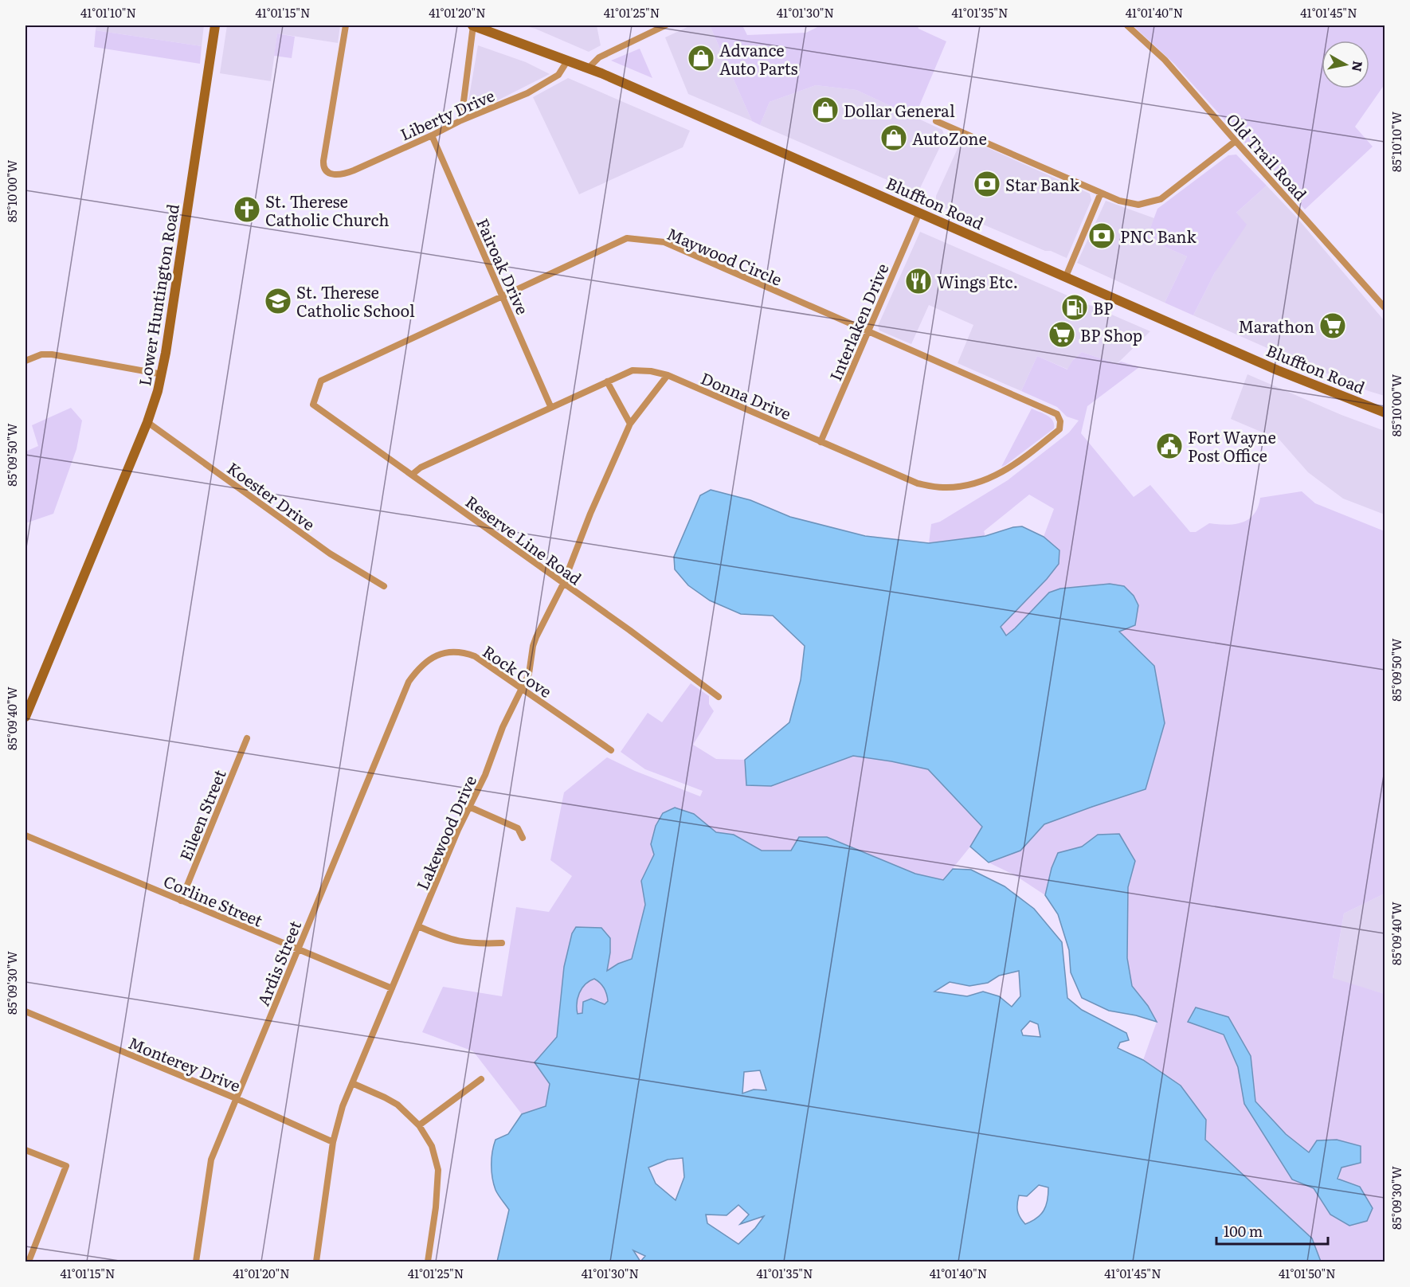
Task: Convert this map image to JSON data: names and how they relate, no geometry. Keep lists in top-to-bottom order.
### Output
{
  "streets": {
    "main road": ["Bluffton Road", "Lower Huntington Road"],
    "street": [
      "Liberty Drive",
      "Old Trail Road",
      "Maywood Circle",
      "Fairoak Drive",
      "Interlaken Drive",
      "Donna Drive",
      "Koester Drive",
      "Reserve Line Road",
      "Rock Cove",
      "Eileen Street",
      "Lakewood Drive",
      "Corline Street",
      "Ardis Street",
      "Monterey Drive"
    ]
  },
  "crossings": [
    ["Liberty Drive", "Bluffton Road"],
    ["Liberty Drive", "Fairoak Drive"],
    ["Bluffton Road", "Interlaken Drive"],
    ["Maywood Circle", "Fairoak Drive"],
    ["Maywood Circle", "Interlaken Drive"],
    ["Maywood Circle", "Donna Drive"],
    ["Maywood Circle", "Reserve Line Road"],
    ["Fairoak Drive", "Donna Drive"],
    ["Lower Huntington Road", "Koester Drive"],
    ["Interlaken Drive", "Donna Drive"],
    ["Donna Drive", "Reserve Line Road"],
    ["Donna Drive", "Lakewood Drive"],
    ["Reserve Line Road", "Lakewood Drive"],
    ["Rock Cove", "Lakewood Drive"],
    ["Rock Cove", "Ardis Street"],
    ["Eileen Street", "Corline Street"],
    ["Lakewood Drive", "Corline Street"],
    ["Lakewood Drive", "Monterey Drive"],
    ["Corline Street", "Ardis Street"],
    ["Ardis Street", "Monterey Drive"]
  ],
  "places": {
    "shop": ["Advance Auto Parts", "Dollar General", "AutoZone"],
    "bank": ["Star Bank", "PNC Bank"],
    "church": ["St. Therese Catholic Church"],
    "restaurant": ["Wings Etc."],
    "school or university": ["St. Therese Catholic School"],
    "fuel station": ["BP"],
    "supermarket": ["Marathon", "BP Shop"],
    "public building": ["Fort Wayne Post Office"]
  },
  "scale_bar": "100 m",
  "north": "right",
  "coordinates": [
    "41°01'10\"N",
    "41°01'15\"N",
    "41°01'20\"N",
    "41°01'25\"N",
    "41°01'30\"N",
    "41°01'35\"N",
    "41°01'40\"N",
    "41°01'45\"N",
    "85°10'10\"W",
    "85°10'00\"W",
    "85°09'50\"W",
    "85°09'40\"W",
    "85°09'30\"W",
    "41°01'50\"N"
  ]
}
